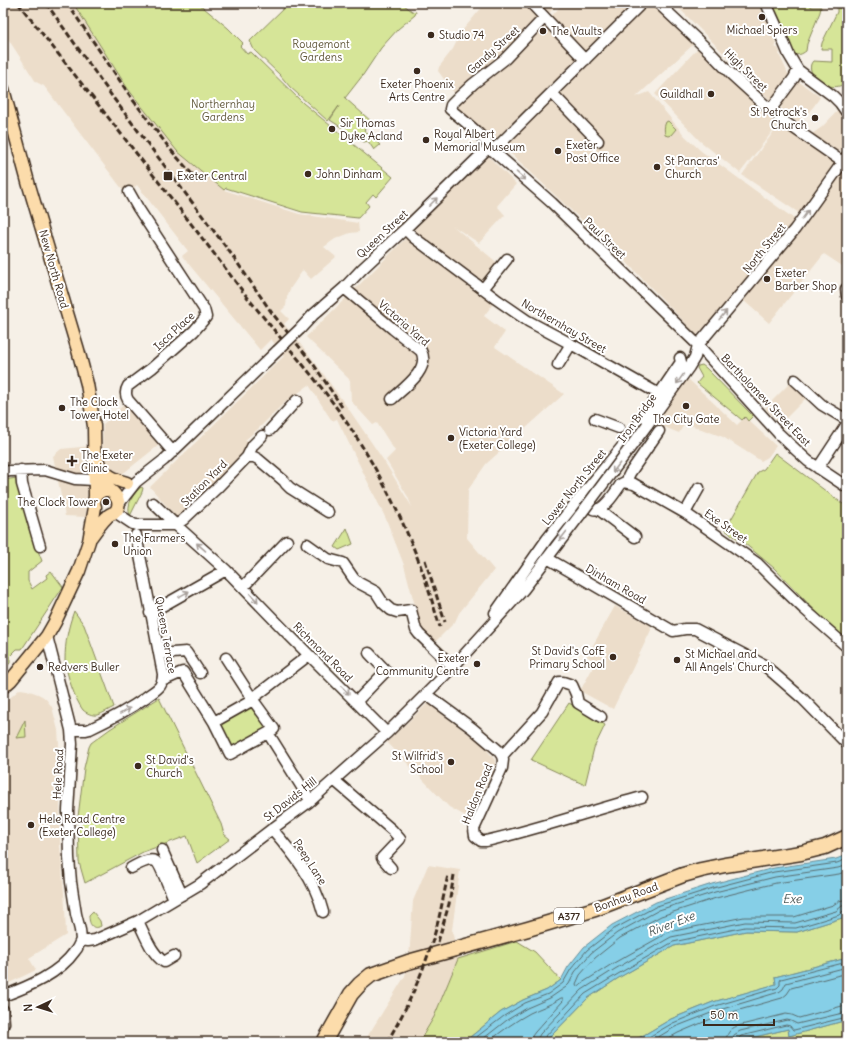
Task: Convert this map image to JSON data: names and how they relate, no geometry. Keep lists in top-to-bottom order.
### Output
{
  "streets": {
    "highway": ["Bonhay Road", "A377"],
    "main road": ["New North Road"],
    "street": [
      "Gandy Street",
      "High Street",
      "Queen Street",
      "Paul Street",
      "North Street",
      "Victoria Yard",
      "Northernhay Street",
      "Isca Place",
      "Bartholomew Street East",
      "Iron Bridge",
      "Station Yard",
      "Lower North Street",
      "Exe Street",
      "Dinham Road",
      "Queens Terrace",
      "Richmond Road",
      "Hele Road",
      "Haldon Road",
      "St Davids Hill",
      "Peep Lane"
    ]
  },
  "crossings": [
    ["Gandy Street", "Paul Street"],
    ["High Street", "North Street"],
    ["Queen Street", "Paul Street"],
    ["Queen Street", "New North Road"],
    ["Queen Street", "Victoria Yard"],
    ["Queen Street", "Northernhay Street"],
    ["Queen Street", "Isca Place"],
    ["Paul Street", "North Street"],
    ["Paul Street", "Bartholomew Street East"],
    ["Paul Street", "Iron Bridge"],
    ["North Street", "Bartholomew Street East"],
    ["North Street", "Iron Bridge"],
    ["New North Road", "Hele Road"],
    ["Northernhay Street", "Lower North Street"],
    ["Bartholomew Street East", "Iron Bridge"],
    ["Iron Bridge", "Dinham Road"],
    ["Iron Bridge", "St Davids Hill"],
    ["Station Yard", "Richmond Road"],
    ["Lower North Street", "St Davids Hill"],
    ["Dinham Road", "St Davids Hill"],
    ["Queens Terrace", "Hele Road"],
    ["Richmond Road", "St Davids Hill"],
    ["Hele Road", "St Davids Hill"],
    ["Haldon Road", "St Davids Hill"],
    ["St Davids Hill", "Peep Lane"]
  ],
  "one_way": ["Paul Street", "North Street"],
  "water": ["Exe", "River Exe"],
  "parks": ["Rougemont Gardens", "Northernhay Gardens"],
  "places": {
    "other": [
      "Michael Spiers",
      "The Vaults",
      "Studio 74",
      "Exeter Phoenix Arts Centre",
      "Guildhall",
      "St Petrock's Church",
      "Sir Thomas Dyke Acland",
      "Royal Albert Memorial Museum",
      "Exeter Post Office",
      "St Pancras' Church",
      "John Dinham",
      "Exeter Barber Shop",
      "The City Gate",
      "The Clock Tower Hotel",
      "Victoria Yard (Exeter College)",
      "The Clock Tower",
      "The Farmers Union",
      "St David's CofE Primary School",
      "St Michael and All Angels' Church",
      "Exeter Community Centre",
      "Redvers Buller",
      "St Wilfrid's School",
      "St David's Church",
      "Hele Road Centre (Exeter College)"
    ],
    "transit": ["Exeter Central"],
    "health": ["The Exeter Clinic"]
  },
  "scale_bar": "50 m",
  "north": "left"
}
